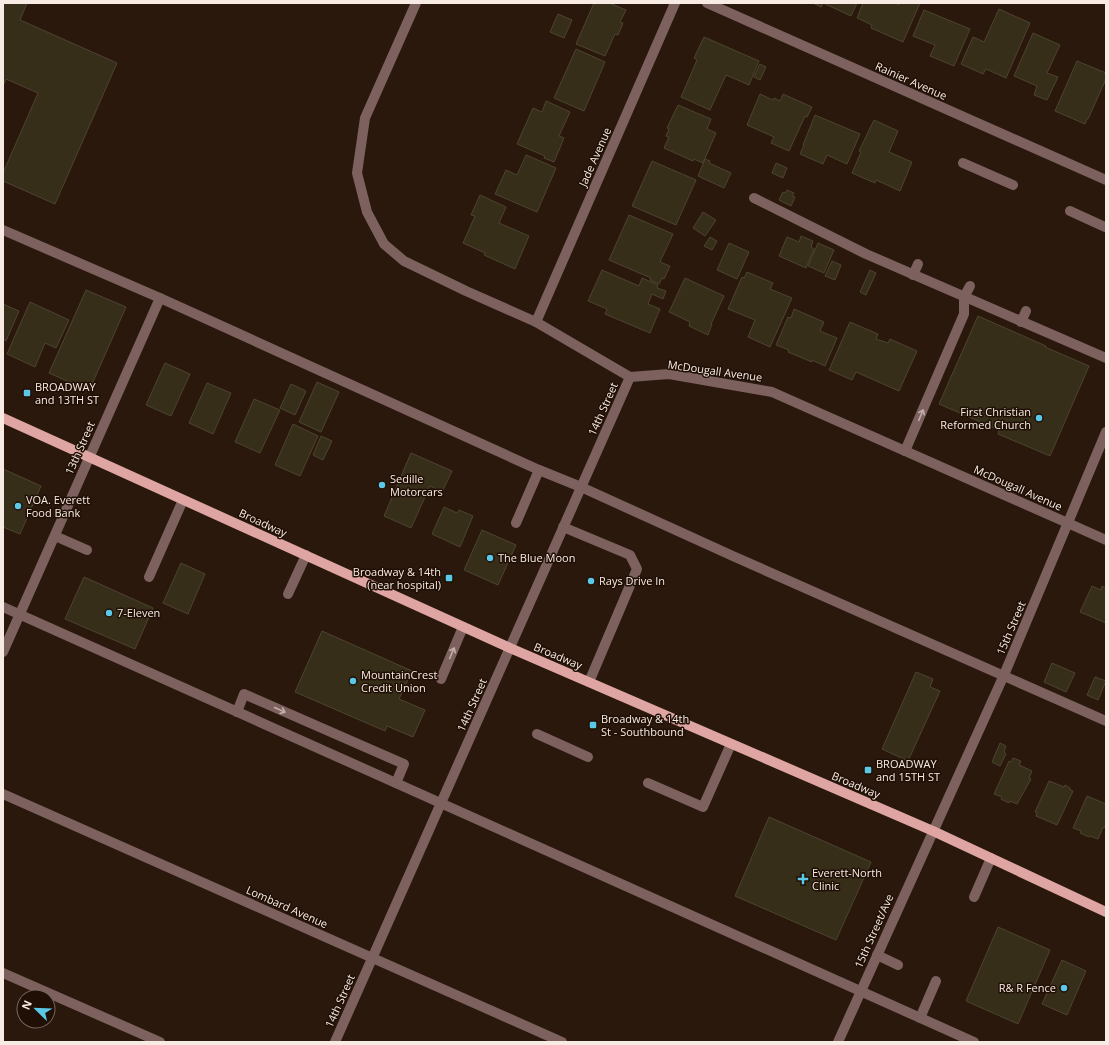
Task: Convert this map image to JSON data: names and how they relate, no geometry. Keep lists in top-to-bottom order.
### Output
{
  "streets": {
    "main road": ["Broadway"],
    "street": [
      "Rainier Avenue",
      "Jade Avenue",
      "McDougall Avenue",
      "14th Street",
      "13th Street",
      "15th Street",
      "Lombard Avenue",
      "15th Street/Ave"
    ]
  },
  "crossings": [
    ["McDougall Avenue", "14th Street"],
    ["McDougall Avenue", "15th Street"],
    ["14th Street", "Broadway"],
    ["14th Street", "Lombard Avenue"],
    ["13th Street", "Broadway"],
    ["Broadway", "15th Street"],
    ["Broadway", "15th Street/Ave"],
    ["15th Street", "15th Street/Ave"]
  ],
  "places": {
    "transit": [
      "BROADWAY and 13TH ST",
      "Broadway & 14th (near hospital)",
      "Broadway & 14th St - Southbound",
      "BROADWAY and 15TH ST"
    ],
    "other": [
      "First Christian Reformed Church",
      "Sedille Motorcars",
      "VOA. Everett Food Bank",
      "The Blue Moon",
      "Rays Drive In",
      "7-Eleven",
      "MountainCrest Credit Union",
      "R& R Fence"
    ],
    "health": ["Everett-North Clinic"]
  },
  "north": "top left"
}
